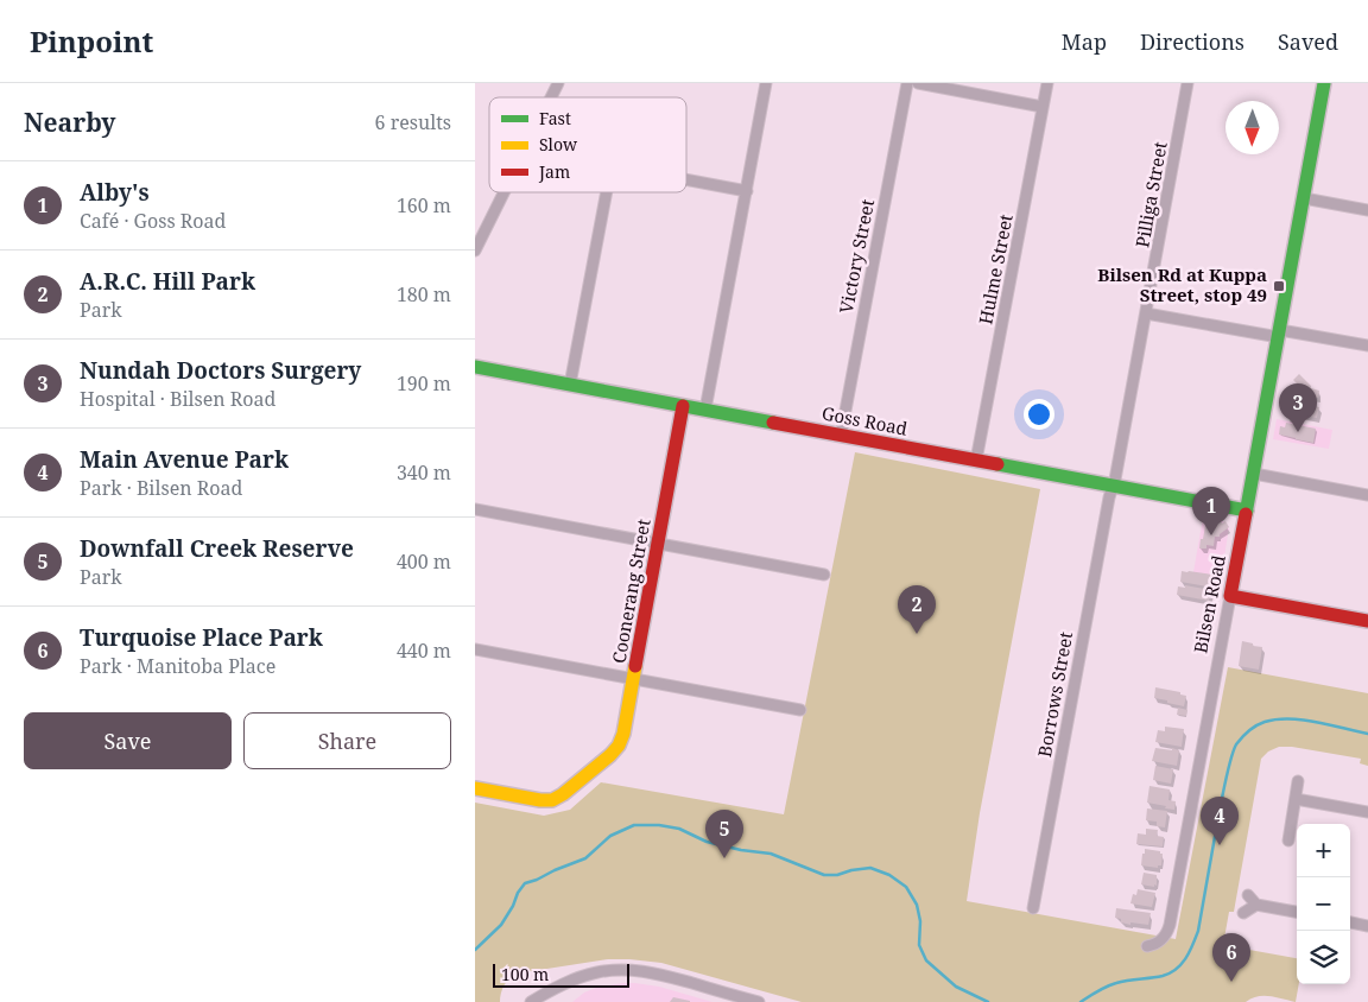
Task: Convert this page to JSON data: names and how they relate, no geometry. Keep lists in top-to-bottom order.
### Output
{
  "streets": {
    "street": [
      "Pilliga Street",
      "Victory Street",
      "Hulme Street",
      "Goss Road",
      "Coonerang Street",
      "Bilsen Road",
      "Borrows Street"
    ]
  },
  "crossings": [
    ["Pilliga Street", "Goss Road"],
    ["Pilliga Street", "Borrows Street"],
    ["Victory Street", "Goss Road"],
    ["Hulme Street", "Goss Road"],
    ["Goss Road", "Coonerang Street"],
    ["Goss Road", "Bilsen Road"],
    ["Goss Road", "Borrows Street"]
  ],
  "places": {
    "transit": ["Bilsen Rd at Kuppa Street, stop 49"]
  },
  "legend": ["Fast", "Slow", "Jam"],
  "scale_bar": "100 m",
  "north": "bottom",
  "page": {
    "header": "Pinpoint",
    "nav": ["Map", "Directions", "Saved"],
    "heading": ["Nearby", "6 results"],
    "list": [
      {
        "mark": "1",
        "name": "Alby's",
        "note": "Café · Goss Road",
        "value": "160 m"
      },
      {
        "mark": "2",
        "name": "A.R.C. Hill Park",
        "note": "Park",
        "value": "180 m"
      },
      {
        "mark": "3",
        "name": "Nundah Doctors Surgery",
        "note": "Hospital · Bilsen Road",
        "value": "190 m"
      },
      {
        "mark": "4",
        "name": "Main Avenue Park",
        "note": "Park · Bilsen Road",
        "value": "340 m"
      },
      {
        "mark": "5",
        "name": "Downfall Creek Reserve",
        "note": "Park",
        "value": "400 m"
      },
      {
        "mark": "6",
        "name": "Turquoise Place Park",
        "note": "Park · Manitoba Place",
        "value": "440 m"
      }
    ],
    "pins": [
      "3",
      "1",
      "2",
      "4",
      "5",
      "6"
    ],
    "buttons": ["Save", "Share"],
    "map_buttons": ["+", "−"],
    "scale": "100 m"
  }
}
